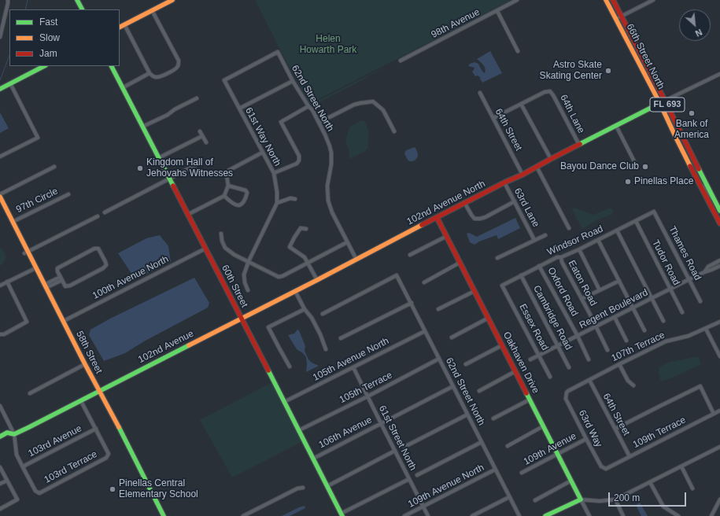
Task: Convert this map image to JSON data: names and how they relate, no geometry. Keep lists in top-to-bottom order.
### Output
{
  "streets": {
    "street": [
      "98th Avenue",
      "66th Street North",
      "62nd Street North",
      "FL 693",
      "64th Lane",
      "64th Street",
      "61st Way North",
      "97th Circle",
      "102nd Avenue North",
      "63rd Lane",
      "Windsor Road",
      "Thames Road",
      "Tudor Road",
      "100th Avenue North",
      "Eaton Road",
      "60th Street",
      "Oxford Road",
      "Regent Boulevard",
      "Cambridge Road",
      "Essex Road",
      "102nd Avenue",
      "107th Terrace",
      "58th Street",
      "105th Avenue North",
      "Oakhaven Drive",
      "105th Terrace",
      "63rd Way",
      "106th Avenue",
      "109th Terrace",
      "61st Street North",
      "103rd Avenue",
      "109th Avenue",
      "103rd Terrace",
      "109th Avenue North"
    ]
  },
  "crossings": [
    ["66th Street North", "102nd Avenue North"],
    ["62nd Street North", "61st Way North"],
    ["62nd Street North", "102nd Avenue North"],
    ["62nd Street North", "105th Avenue North"],
    ["62nd Street North", "105th Terrace"],
    ["62nd Street North", "106th Avenue"],
    ["62nd Street North", "109th Avenue North"],
    ["64th Lane", "102nd Avenue North"],
    ["64th Street", "102nd Avenue North"],
    ["64th Street", "107th Terrace"],
    ["64th Street", "109th Terrace"],
    ["97th Circle", "58th Street"],
    ["102nd Avenue North", "63rd Lane"],
    ["102nd Avenue North", "60th Street"],
    ["102nd Avenue North", "102nd Avenue"],
    ["102nd Avenue North", "Oakhaven Drive"],
    ["Windsor Road", "Thames Road"],
    ["Windsor Road", "Tudor Road"],
    ["Windsor Road", "Eaton Road"],
    ["Windsor Road", "Oxford Road"],
    ["Windsor Road", "Cambridge Road"],
    ["Windsor Road", "Essex Road"],
    ["Thames Road", "Regent Boulevard"],
    ["Tudor Road", "Regent Boulevard"],
    ["100th Avenue North", "60th Street"],
    ["100th Avenue North", "58th Street"],
    ["Eaton Road", "Regent Boulevard"],
    ["60th Street", "102nd Avenue"],
    ["60th Street", "105th Avenue North"],
    ["60th Street", "105th Terrace"],
    ["60th Street", "106th Avenue"],
    ["Oxford Road", "Regent Boulevard"],
    ["Regent Boulevard", "Cambridge Road"],
    ["Regent Boulevard", "Essex Road"],
    ["102nd Avenue", "58th Street"],
    ["107th Terrace", "63rd Way"],
    ["105th Avenue North", "61st Street North"],
    ["Oakhaven Drive", "109th Avenue"],
    ["105th Terrace", "61st Street North"],
    ["63rd Way", "109th Terrace"],
    ["63rd Way", "109th Avenue"],
    ["106th Avenue", "61st Street North"],
    ["61st Street North", "109th Avenue North"],
    ["103rd Avenue", "103rd Terrace"]
  ],
  "parks": ["Helen Howarth Park"],
  "places": [
    "Astro Skate Skating Center",
    "Bank of America",
    "Bayou Dance Club",
    "Kingdom Hall of Jehovahs Witnesses",
    "Pinellas Place",
    "Pinellas Central Elementary School"
  ],
  "legend": ["Fast", "Slow", "Jam"],
  "scale_bar": "200 m",
  "north": "bottom right"
}
